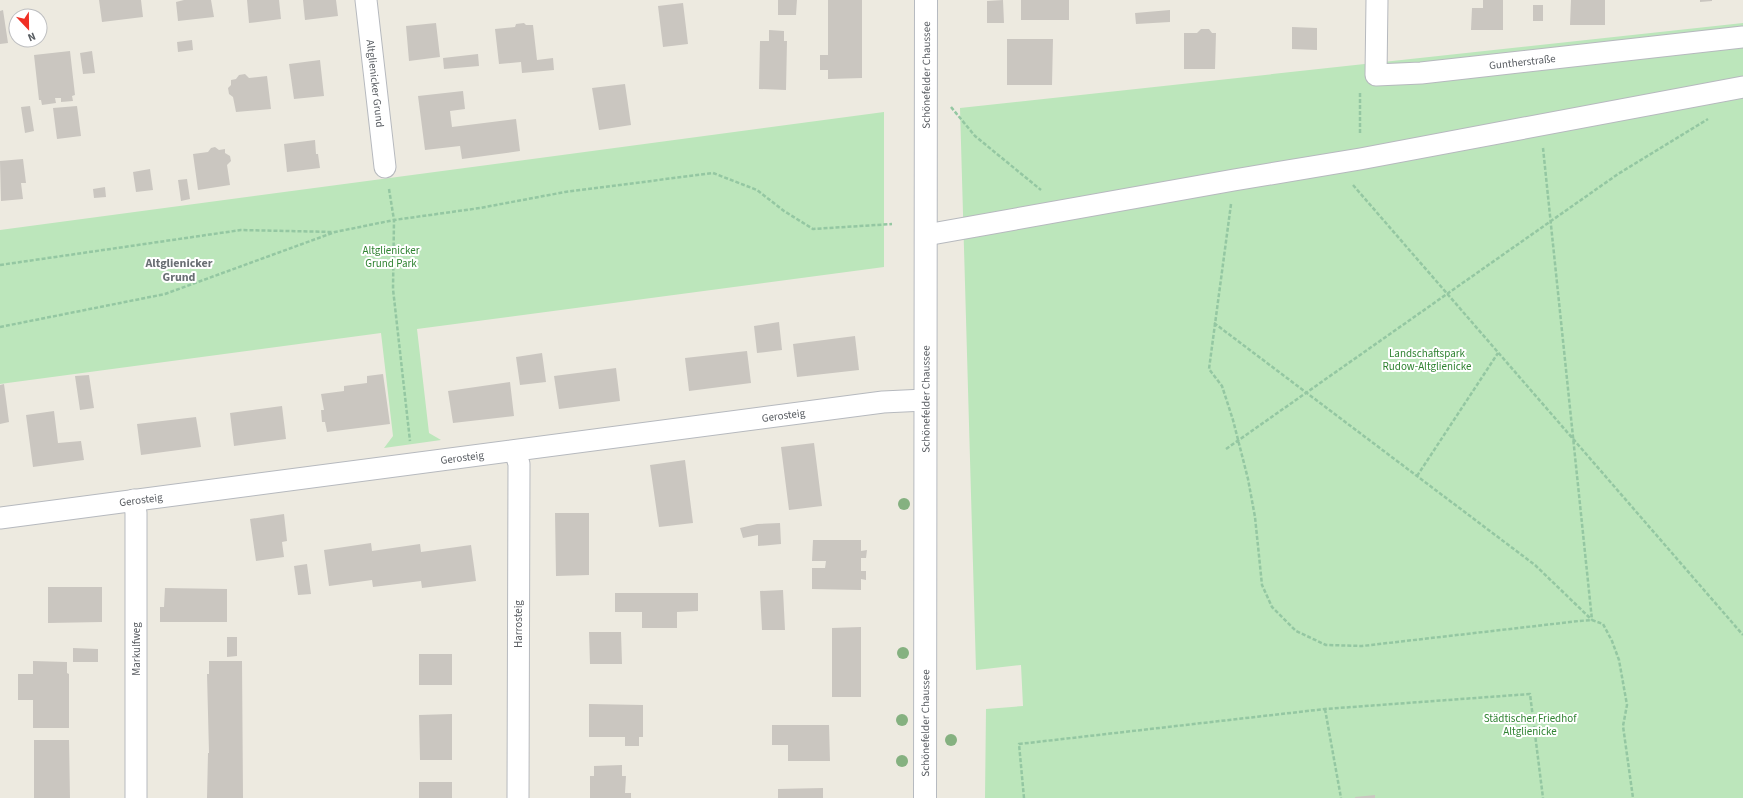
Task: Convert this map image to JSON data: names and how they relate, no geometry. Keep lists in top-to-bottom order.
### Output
{
  "streets": {
    "main road": ["Schönefelder Chaussee"],
    "street": [
      "Guntherstraße",
      "Altglienicker Grund",
      "Gerosteig",
      "Harrosteig",
      "Markulfweg"
    ]
  },
  "crossings": [
    ["Schönefelder Chaussee", "Gerosteig"],
    ["Gerosteig", "Harrosteig"],
    ["Gerosteig", "Markulfweg"]
  ],
  "districts": ["Altglienicker Grund"],
  "parks": ["Altglienicker Grund Park", "Landschaftspark Rudow-Altglienicke", "Städtischer Friedhof Altglienicke"],
  "north": "bottom"
}
